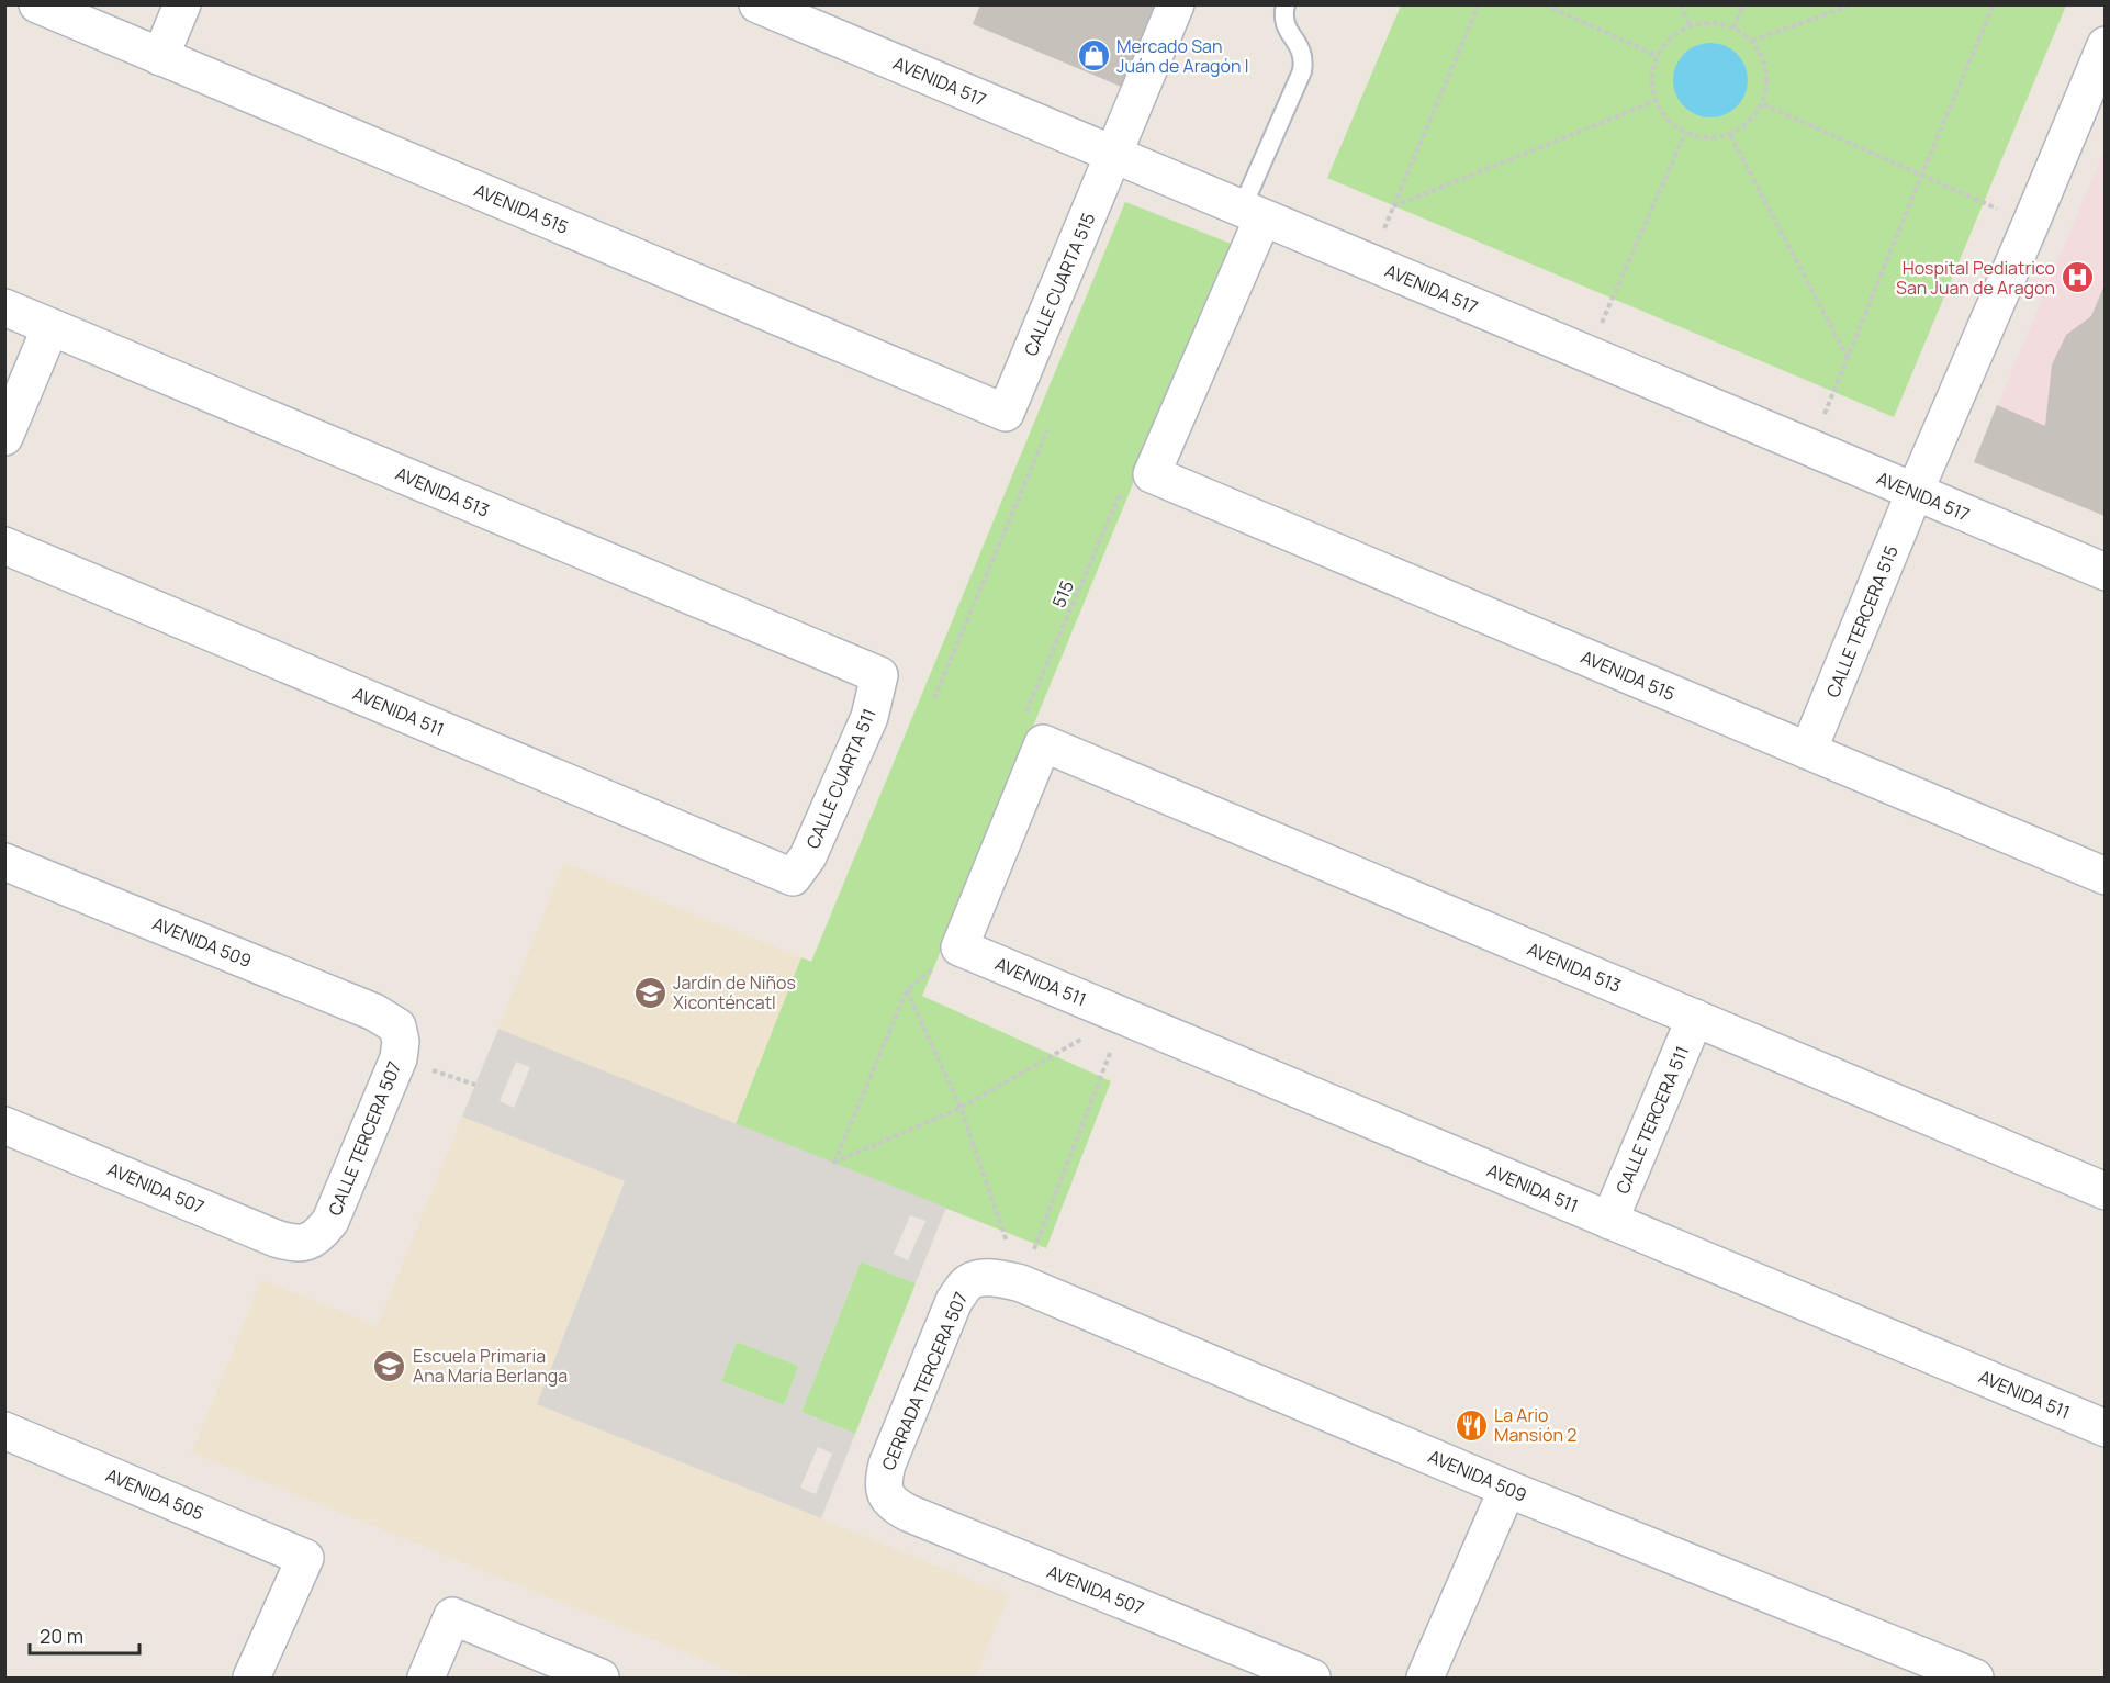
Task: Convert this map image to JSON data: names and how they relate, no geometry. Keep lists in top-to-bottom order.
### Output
{
  "streets": {
    "street": [
      "AVENIDA 517",
      "AVENIDA 515",
      "CALLE CUARTA 515",
      "AVENIDA 513",
      "CALLE TERCERA 515",
      "AVENIDA 511",
      "CALLE CUARTA 511",
      "AVENIDA 509",
      "CALLE TERCERA 511",
      "CALLE TERCERA 507",
      "AVENIDA 507",
      "CERRADA TERCERA 507",
      "AVENIDA 505"
    ],
    "path": ["515"]
  },
  "crossings": [
    ["AVENIDA 517", "CALLE CUARTA 515"],
    ["AVENIDA 517", "CALLE TERCERA 515"],
    ["AVENIDA 515", "CALLE CUARTA 515"],
    ["AVENIDA 515", "515"],
    ["AVENIDA 515", "CALLE TERCERA 515"],
    ["AVENIDA 513", "515"],
    ["AVENIDA 513", "AVENIDA 511"],
    ["AVENIDA 513", "CALLE CUARTA 511"],
    ["AVENIDA 513", "CALLE TERCERA 511"],
    ["515", "AVENIDA 511"],
    ["AVENIDA 511", "CALLE CUARTA 511"],
    ["AVENIDA 511", "CALLE TERCERA 511"],
    ["AVENIDA 509", "CALLE TERCERA 507"],
    ["AVENIDA 509", "CERRADA TERCERA 507"],
    ["CALLE TERCERA 507", "AVENIDA 507"],
    ["AVENIDA 507", "CERRADA TERCERA 507"]
  ],
  "places": {
    "shop": ["Mercado San Juán de Aragón I"],
    "hospital": ["Hospital Pediatrico San Juan de Aragon"],
    "school or university": ["Jardín de Niños Xiconténcatl", "Escuela Primaria Ana María Berlanga"],
    "restaurant": ["La Ario Mansión 2"]
  },
  "scale_bar": "20 m"
}
